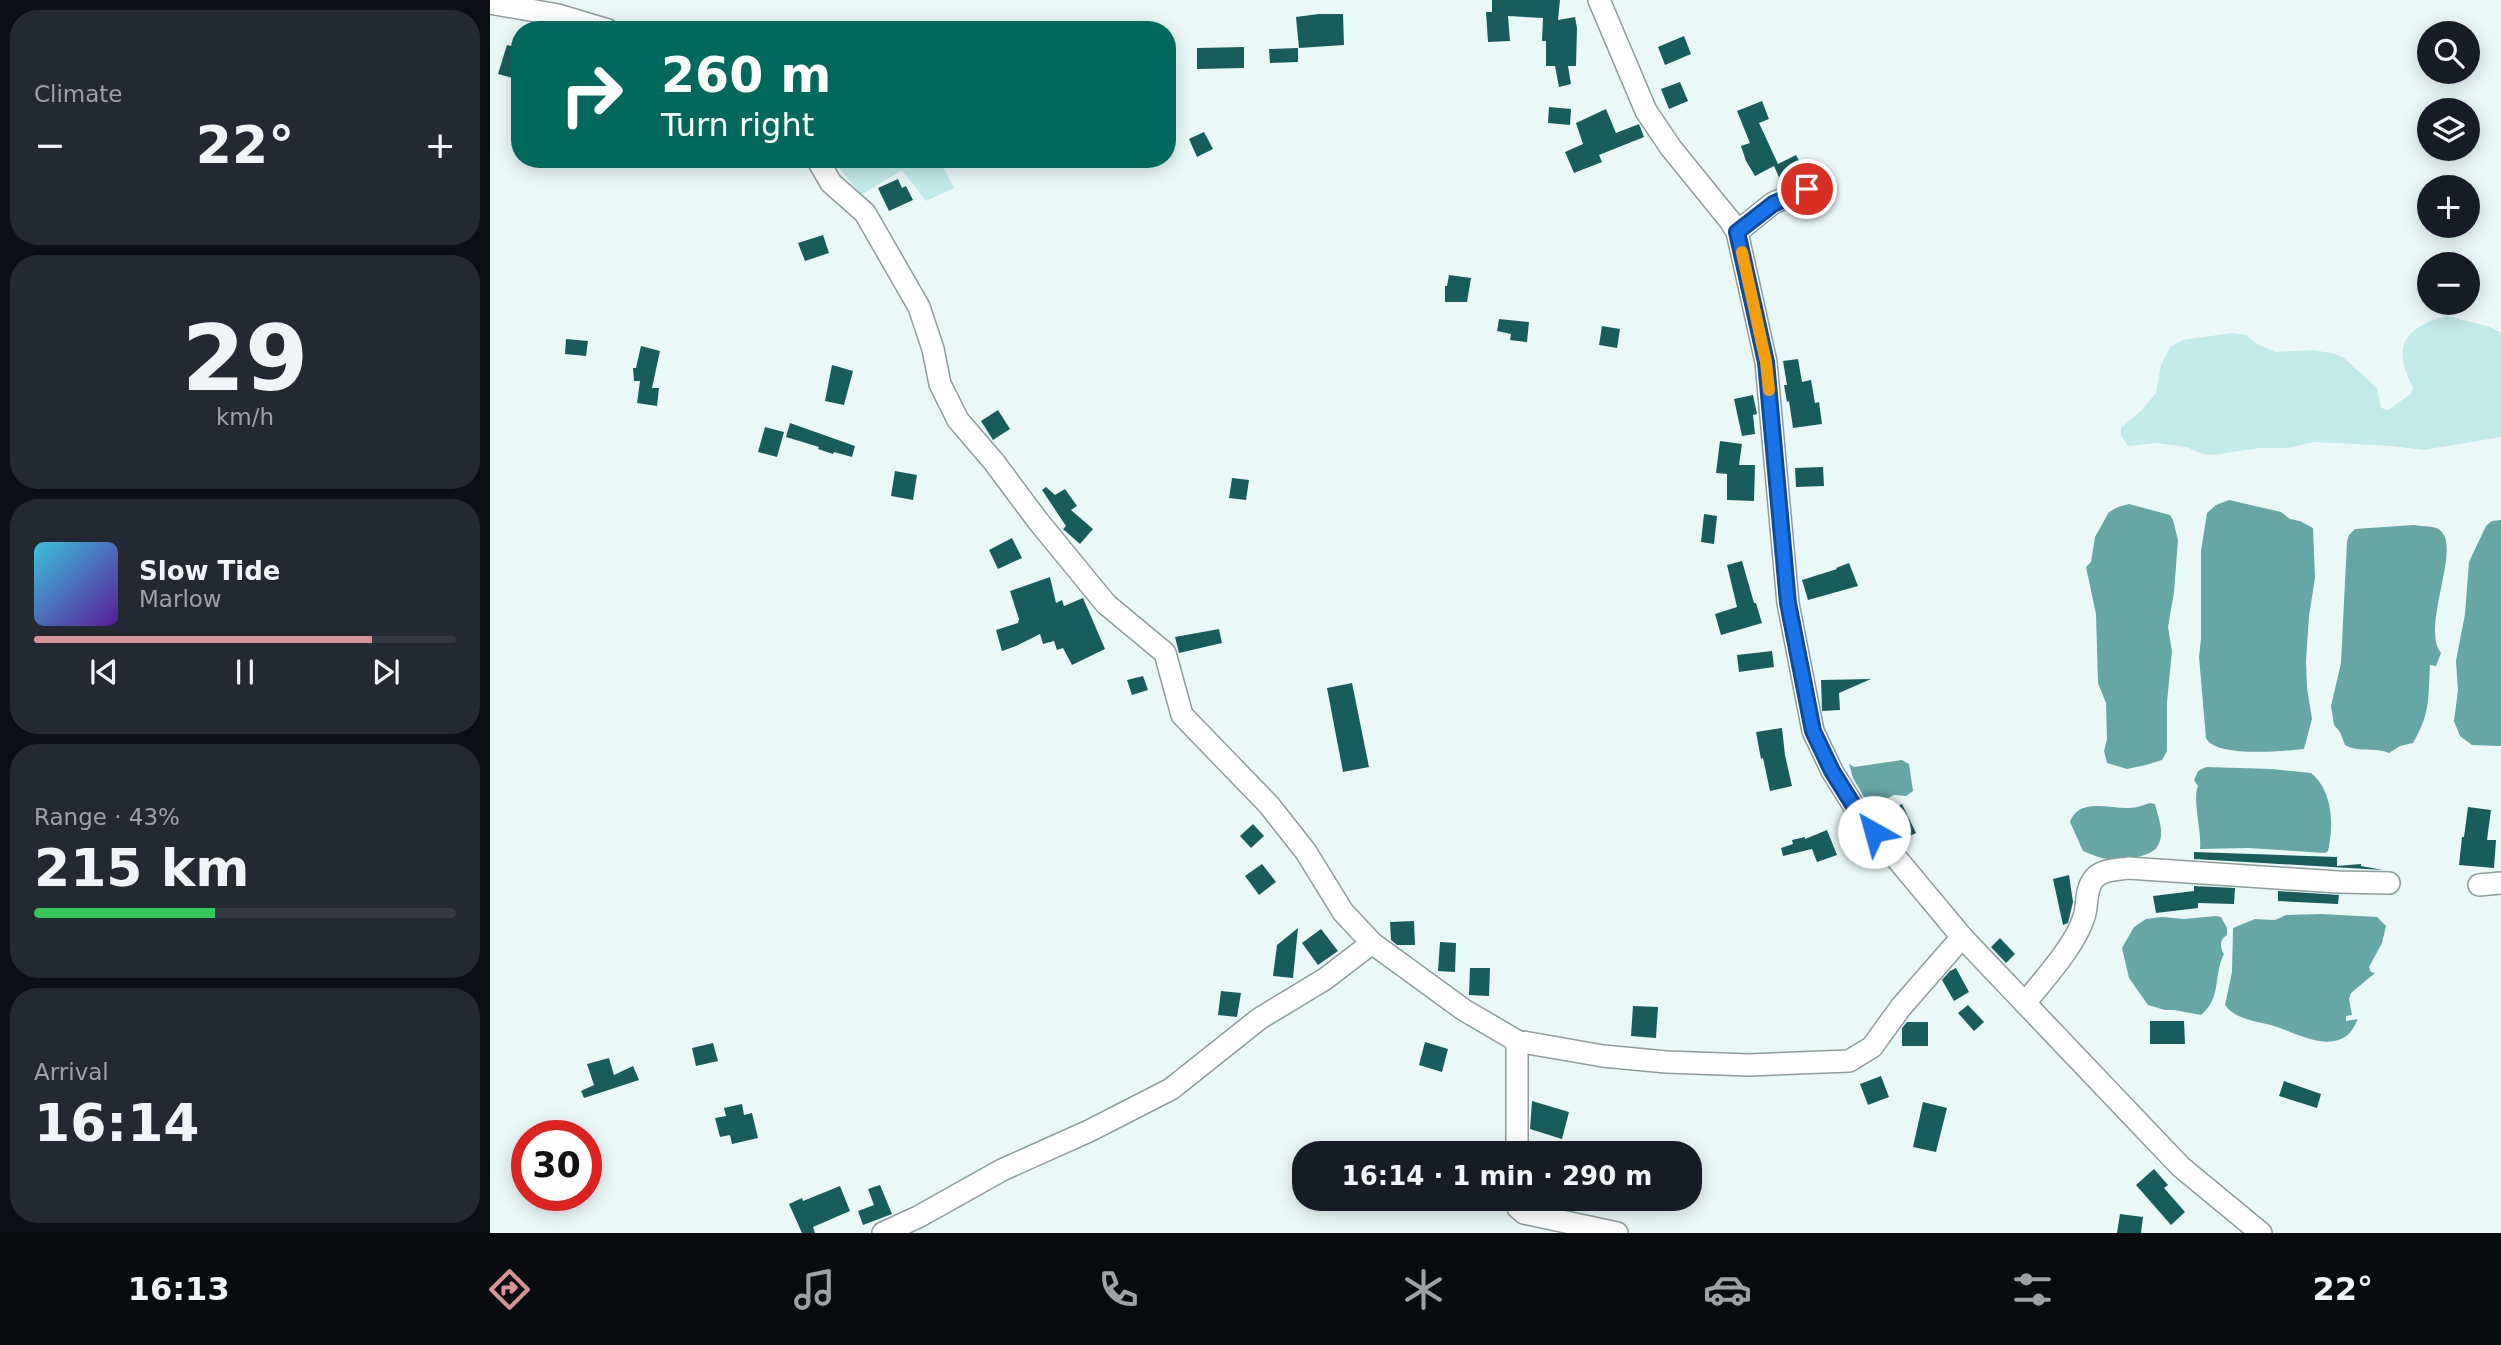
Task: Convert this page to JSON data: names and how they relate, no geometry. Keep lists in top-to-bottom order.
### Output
{
  "page": {
    "tile": [
      "Climate",
      ["29", "km/h"],
      ["Range · 43%", "215 km"],
      ["Arrival", "16:14"]
    ],
    "map_buttons": ["+", "−"],
    "turn": ["260 m", "Turn right"],
    "heat": ["−", "22°", "+"],
    "song": ["Slow Tide", "Marlow"],
    "limit": "30",
    "trip": "16:14 · 1 min · 290 m",
    "tabs": ["16:13", "22°"]
  }
}
